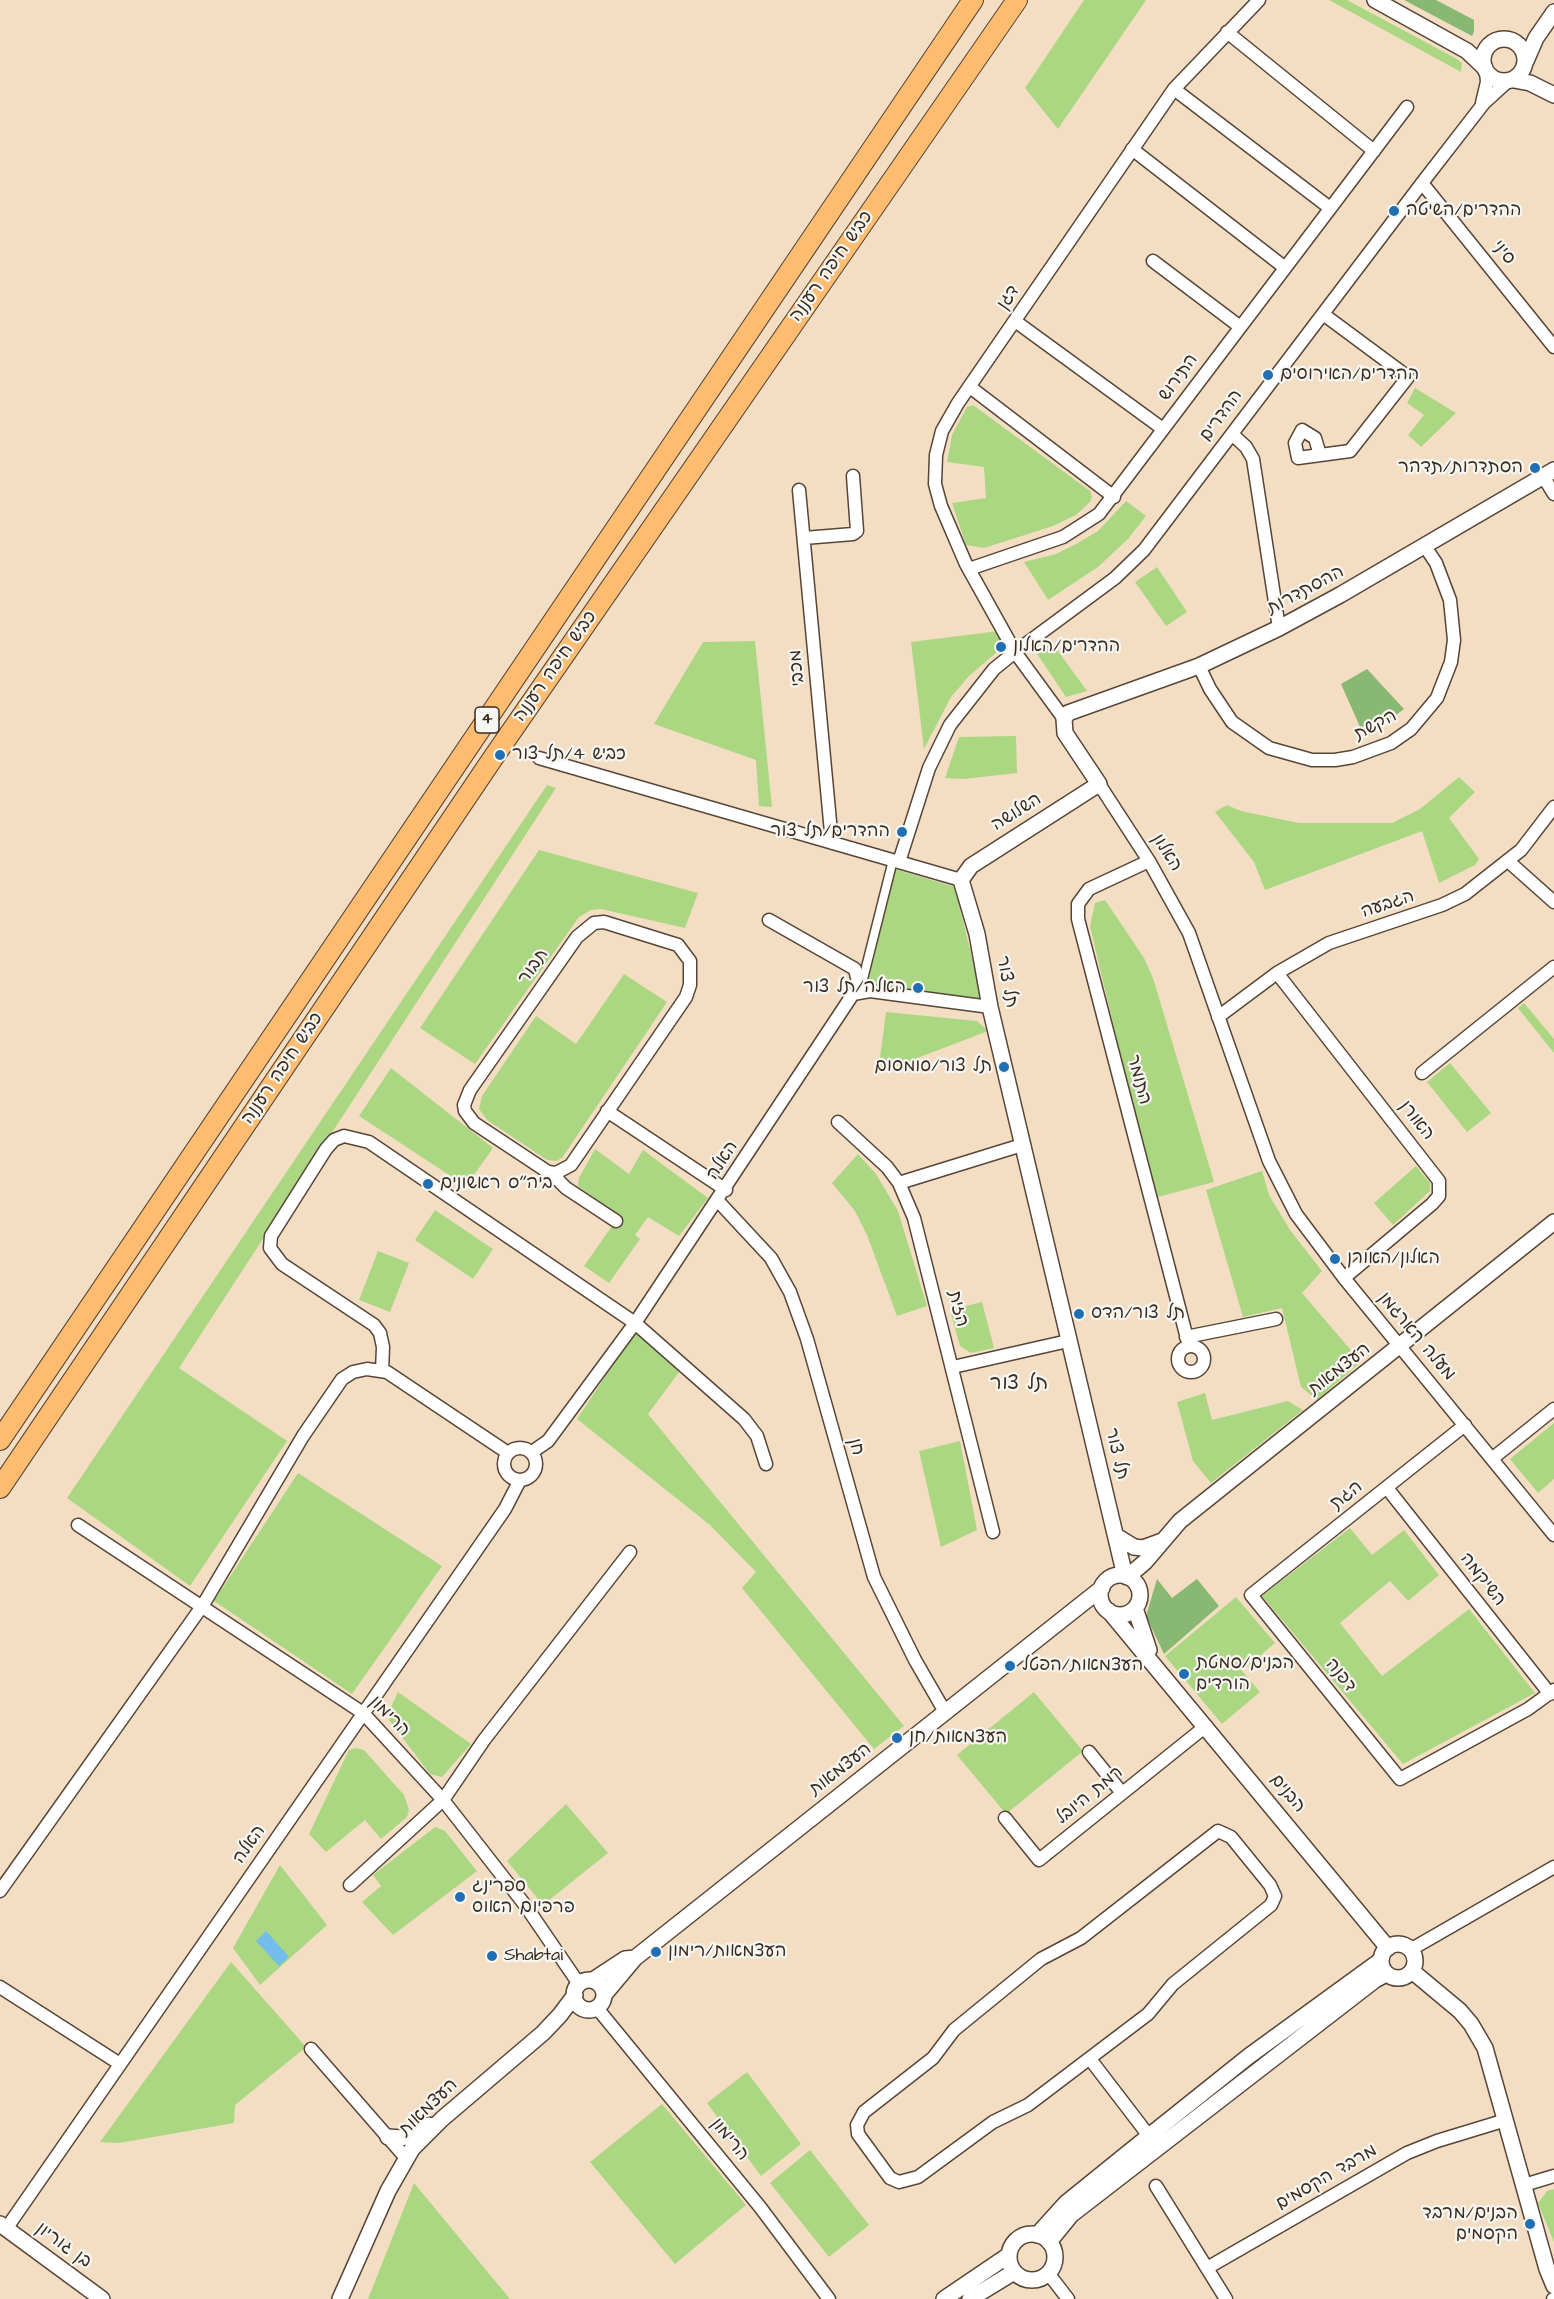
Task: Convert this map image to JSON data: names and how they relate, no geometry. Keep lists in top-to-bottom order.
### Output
{
  "streets": {
    "highway": ["כביש חיפה רעננה", "4"],
    "street": [
      "סיני",
      "דגן",
      "התירוש",
      "ההדרים",
      "ההסתדרות",
      "מכבי",
      "הקשת",
      "השלושה",
      "האלון",
      "הגבעה",
      "תבור",
      "תל צור",
      "התומר",
      "האורן",
      "האלה",
      "הזית",
      "מעלה הארגמן",
      "העצמאות",
      "חן",
      "הגת",
      "השיקמה",
      "דפנה",
      "הרימון",
      "הבנים",
      "רמת היובל",
      "מרבד הקסמים",
      "בן גוריון"
    ]
  },
  "crossings": [
    ["סיני", "ההדרים"],
    ["דגן", "התירוש"],
    ["דגן", "ההדרים"],
    ["ההסתדרות", "הקשת"],
    ["ההסתדרות", "האלון"],
    ["השלושה", "האלון"],
    ["השלושה", "תל צור"],
    ["האלון", "הגבעה"],
    ["האלון", "התומר"],
    ["האלון", "מעלה הארגמן"],
    ["הגבעה", "האורן"],
    ["הגבעה", "מעלה הארגמן"],
    ["תל צור", "העצמאות"],
    ["תל צור", "הבנים"],
    ["האורן", "מעלה הארגמן"],
    ["האלה", "חן"],
    ["האלה", "הרימון"],
    ["האלה", "בן גוריון"],
    ["מעלה הארגמן", "העצמאות"],
    ["מעלה הארגמן", "הגת"],
    ["העצמאות", "חן"],
    ["העצמאות", "הרימון"],
    ["העצמאות", "הבנים"],
    ["הגת", "השיקמה"],
    ["הגת", "דפנה"],
    ["השיקמה", "דפנה"],
    ["הבנים", "רמת היובל"]
  ],
  "districts": ["תל צור"],
  "places": [
    "ההדרים/השיטה",
    "ההדרים/האירוסים",
    "הסתדרות/תדהר",
    "ההדרים/האלון",
    "כביש 4/תל צור",
    "ההדרים/תל צור",
    "האלה/תל צור",
    "תל צור/סומסום",
    "ביה״ס ראשונים",
    "האלון/האורן",
    "תל צור/הדס",
    "העצמאות/הפטל",
    "הבנים/סמטת הורדים",
    "העצמאות/חן",
    "ספרינג פרפיום האוס",
    "העצמאות/רימון",
    "Shabtai",
    "הבנים/מרבד הקסמים"
  ]
}
